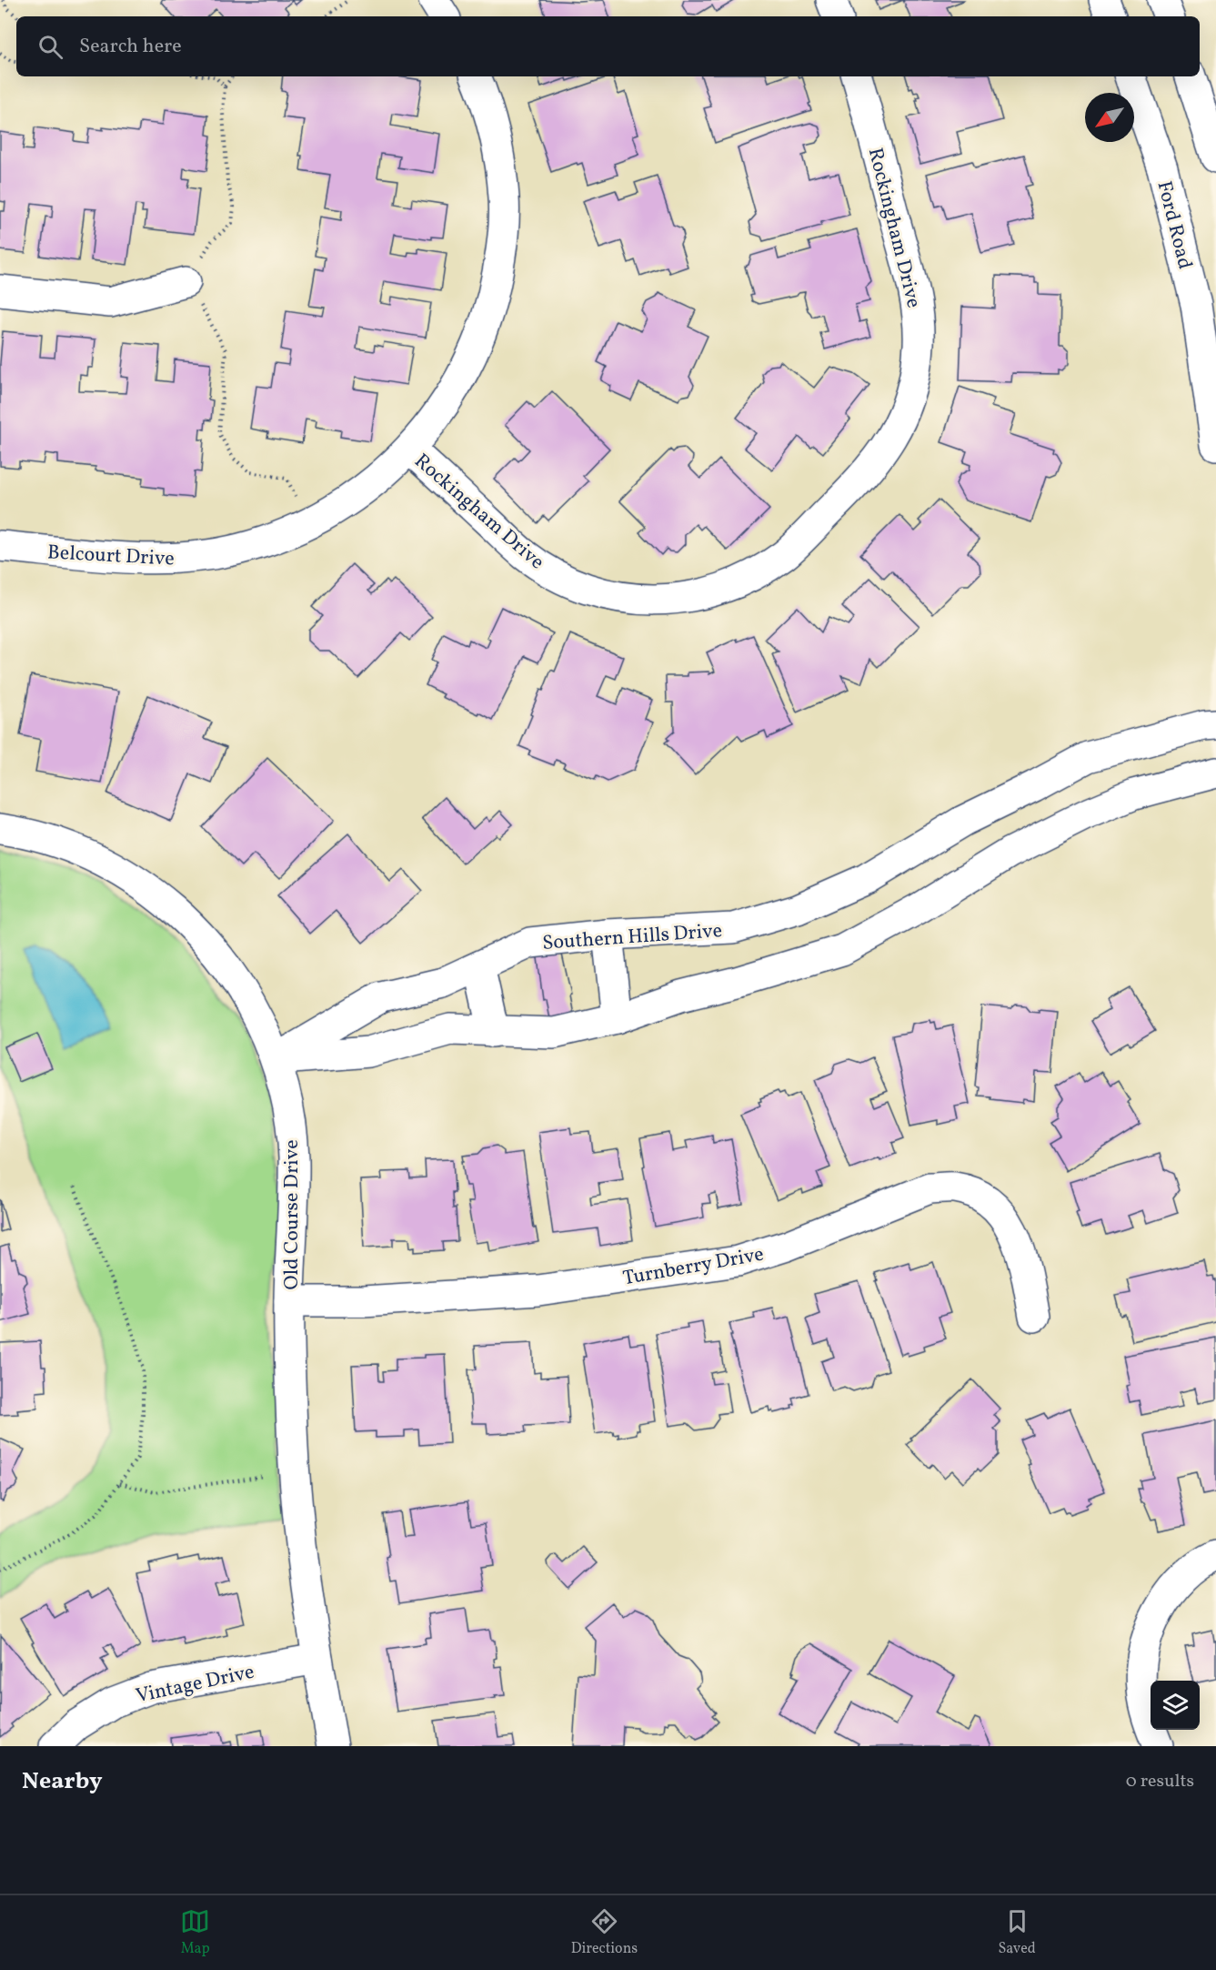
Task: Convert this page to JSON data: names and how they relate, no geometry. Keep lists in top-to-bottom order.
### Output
{
  "streets": {
    "street": [
      "Ford Road",
      "Rockingham Drive",
      "Belcourt Drive",
      "Southern Hills Drive",
      "Old Course Drive",
      "Turnberry Drive",
      "Vintage Drive"
    ]
  },
  "crossings": [
    ["Rockingham Drive", "Belcourt Drive"],
    ["Southern Hills Drive", "Old Course Drive"],
    ["Old Course Drive", "Turnberry Drive"],
    ["Old Course Drive", "Vintage Drive"]
  ],
  "north": "bottom left",
  "page": {
    "search": "Search here",
    "heading": ["Nearby", "0 results"],
    "nav": ["Map", "Directions", "Saved"]
  }
}
